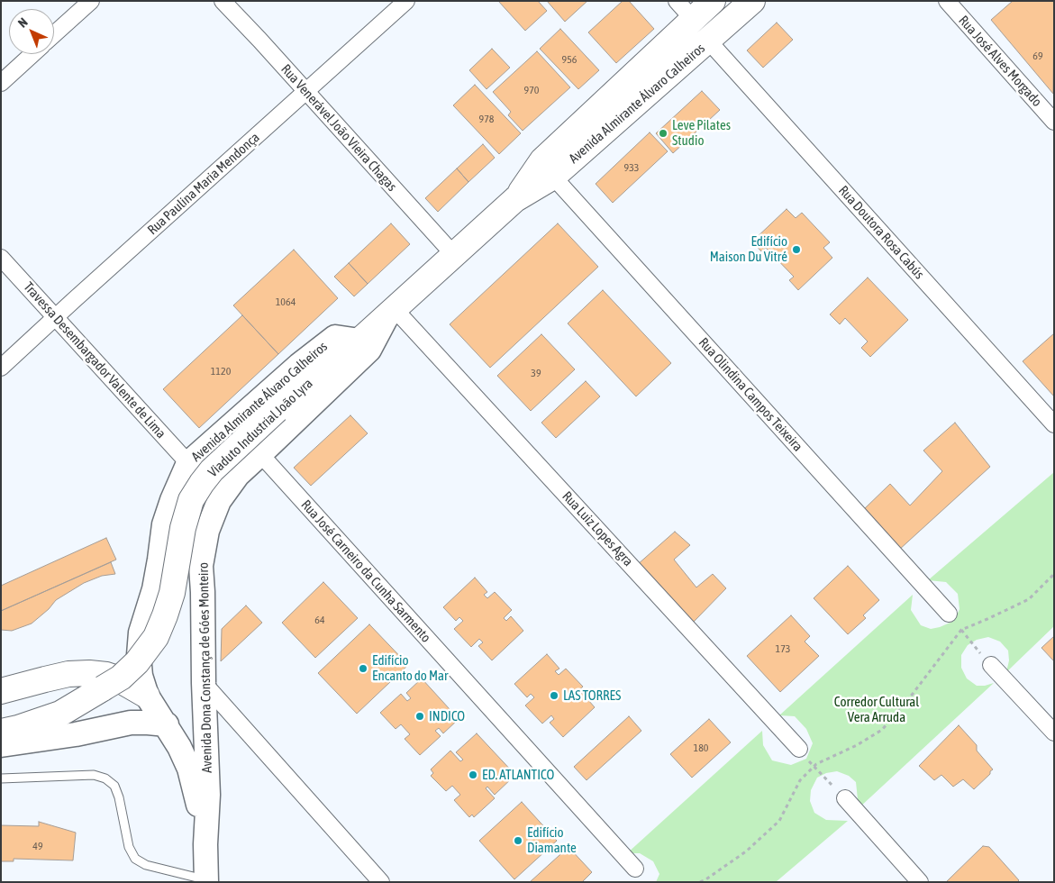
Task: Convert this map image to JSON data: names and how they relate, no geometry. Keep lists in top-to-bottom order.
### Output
{
  "streets": {
    "main road": ["Avenida Almirante Álvaro Calheiros", "Viaduto Industrial João Lyra", "Avenida Dona Constança de Góes Monteiro"],
    "street": [
      "Rua José Alves Morgado",
      "Rua Venerável João Vieira Chagas",
      "Rua Paulina Maria Mendonça",
      "Rua Doutora Rosa Cabús",
      "Travessa Desembargador Valente de Lima",
      "Rua Olindina Campos Teixeira",
      "Rua Luiz Lopes Agra",
      "Rua José Carneiro da Cunha Sarmento"
    ]
  },
  "crossings": [
    ["Avenida Almirante Álvaro Calheiros", "Rua Venerável João Vieira Chagas"],
    ["Avenida Almirante Álvaro Calheiros", "Rua Doutora Rosa Cabús"],
    ["Avenida Almirante Álvaro Calheiros", "Travessa Desembargador Valente de Lima"],
    ["Avenida Almirante Álvaro Calheiros", "Rua Olindina Campos Teixeira"],
    ["Avenida Almirante Álvaro Calheiros", "Viaduto Industrial João Lyra"],
    ["Avenida Almirante Álvaro Calheiros", "Rua Luiz Lopes Agra"],
    ["Avenida Almirante Álvaro Calheiros", "Avenida Dona Constança de Góes Monteiro"],
    ["Rua Venerável João Vieira Chagas", "Rua Paulina Maria Mendonça"],
    ["Rua Paulina Maria Mendonça", "Travessa Desembargador Valente de Lima"],
    ["Rua Luiz Lopes Agra", "Avenida Dona Constança de Góes Monteiro"],
    ["Rua José Carneiro da Cunha Sarmento", "Avenida Dona Constança de Góes Monteiro"]
  ],
  "parks": ["Corredor Cultural Vera Arruda"],
  "places": [
    "Leve Pilates Studio",
    "Edifício Maison Du Vitré",
    "Edifício Encanto do Mar",
    "LAS TORRES",
    "INDICO",
    "ED. ATLANTICO",
    "Edifício Diamante"
  ],
  "house_numbers": [
    "69",
    "956",
    "970",
    "978",
    "933",
    "1064",
    "1120",
    "39",
    "64",
    "173",
    "180",
    "49"
  ],
  "north": "top left"
}
